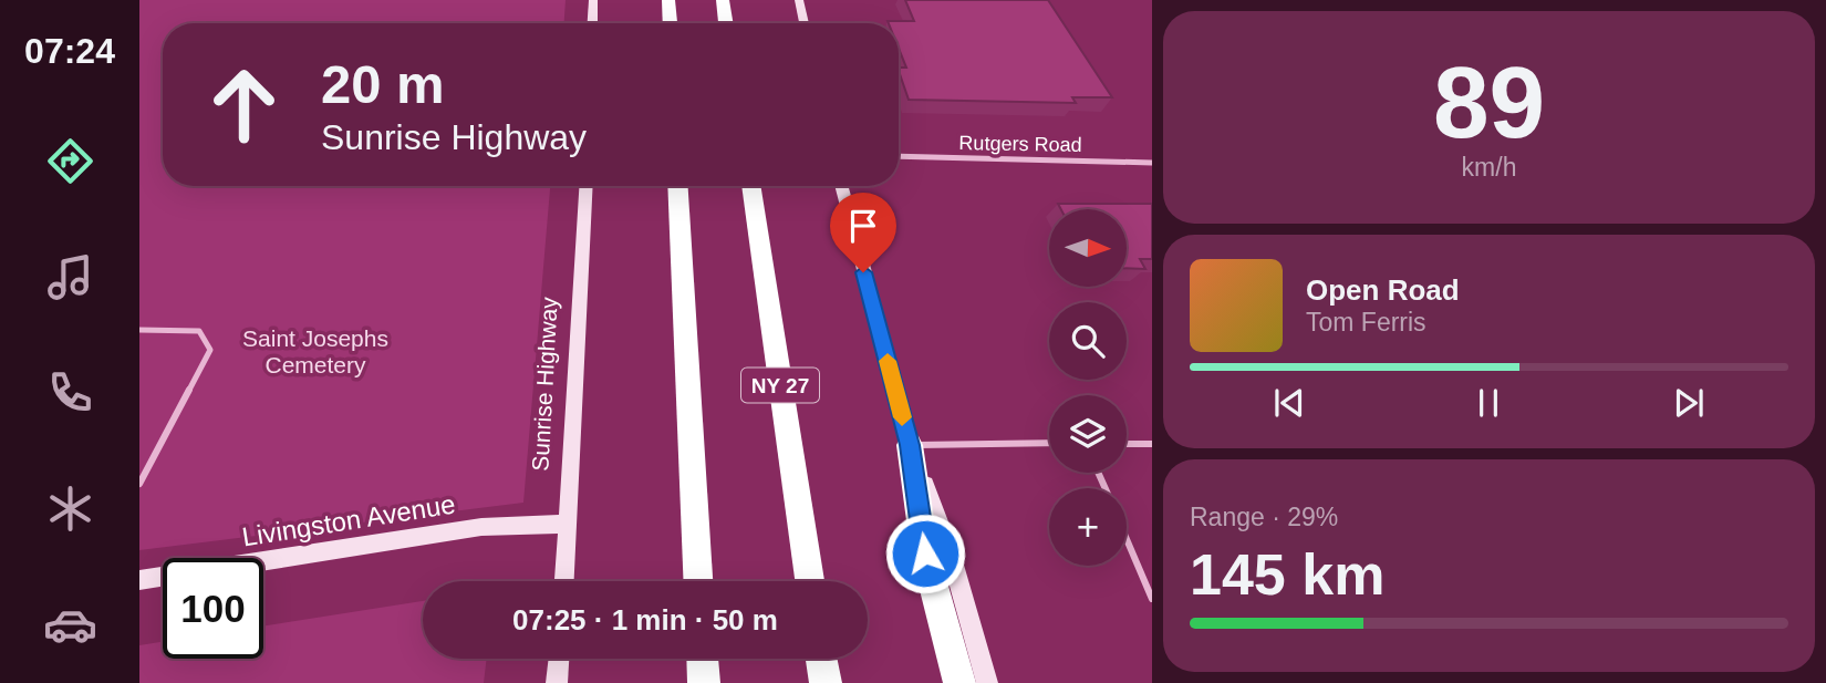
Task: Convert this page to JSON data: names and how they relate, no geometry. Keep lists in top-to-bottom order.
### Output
{
  "streets": {
    "highway": ["NY 27"],
    "main road": ["Sunrise Highway", "Livingston Avenue"],
    "street": ["Rutgers Road"]
  },
  "crossings": [
    ["Sunrise Highway", "Livingston Avenue"]
  ],
  "parks": ["Saint Josephs Cemetery"],
  "north": "right",
  "page": {
    "tabs": "07:24",
    "tile": [
      ["89", "km/h"],
      ["Range · 29%", "145 km"]
    ],
    "turn": ["20 m", "Sunrise Highway"],
    "map_buttons": "+",
    "song": ["Open Road", "Tom Ferris"],
    "limit": "100",
    "trip": "07:25 · 1 min · 50 m"
  }
}
